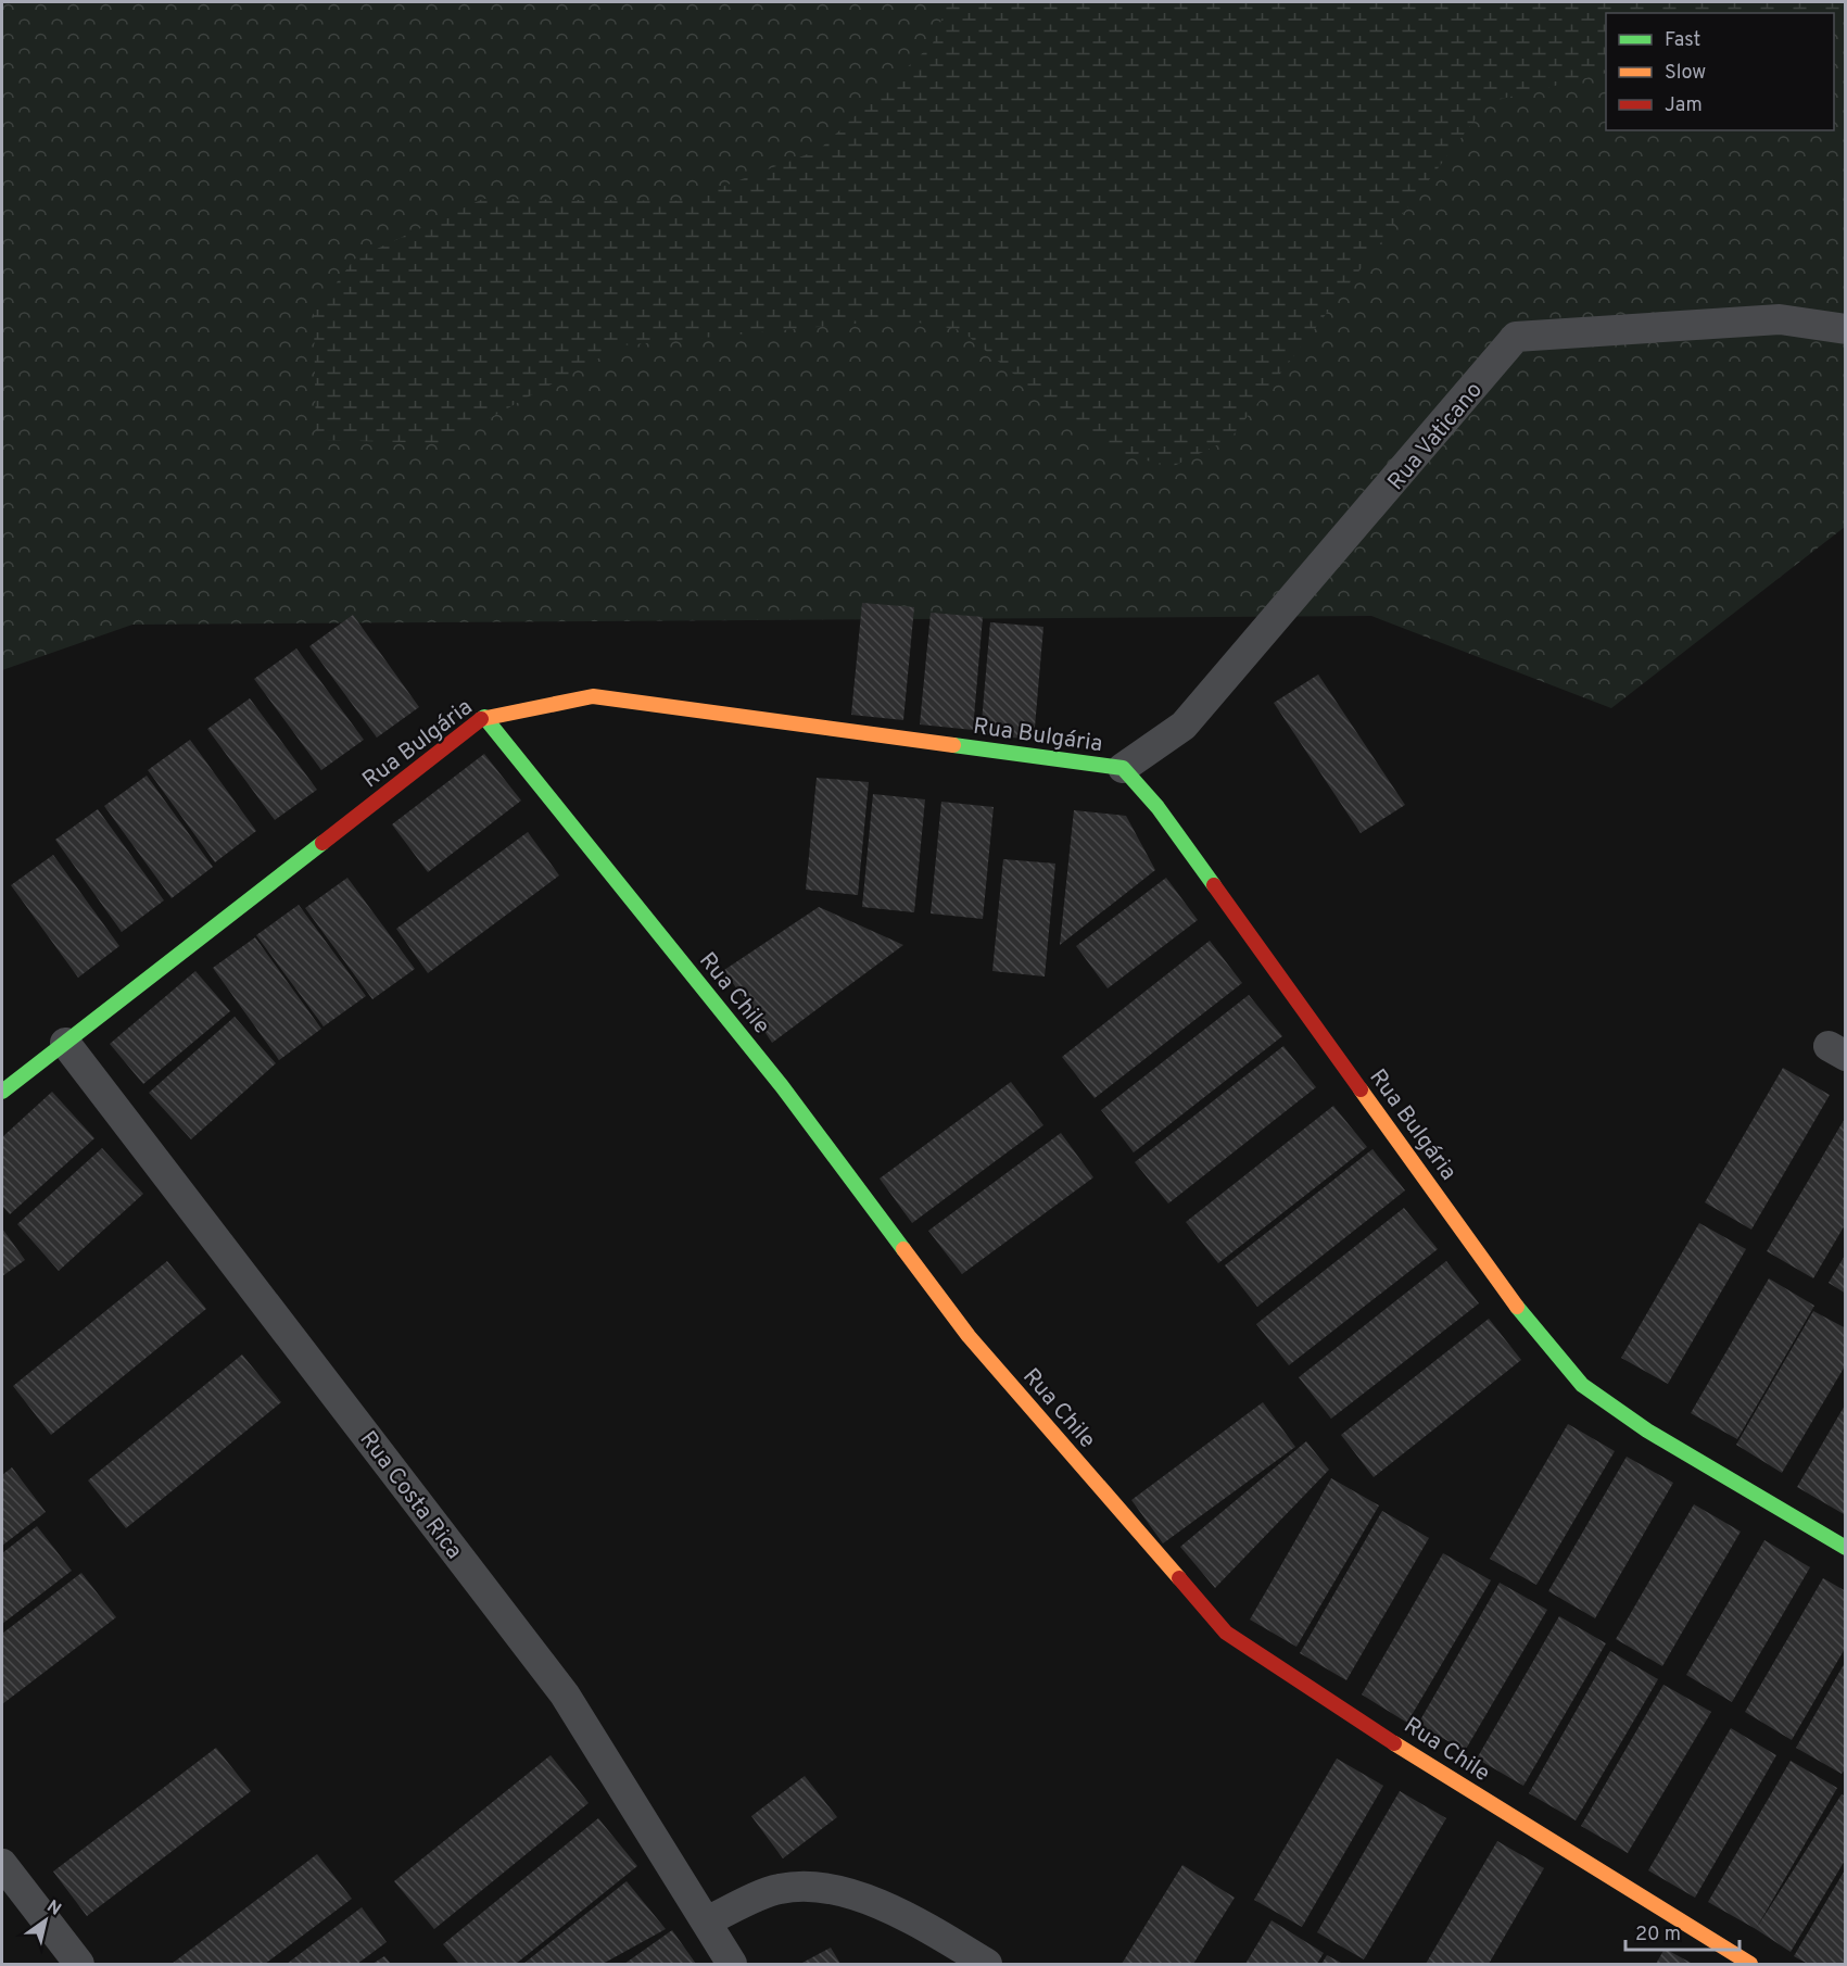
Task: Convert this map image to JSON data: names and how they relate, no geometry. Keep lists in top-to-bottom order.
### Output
{
  "streets": {
    "street": [
      "Rua Vaticano",
      "Rua Bulgária",
      "Rua Chile",
      "Rua Costa Rica"
    ]
  },
  "crossings": [
    ["Rua Vaticano", "Rua Bulgária"],
    ["Rua Bulgária", "Rua Chile"],
    ["Rua Bulgária", "Rua Costa Rica"]
  ],
  "legend": ["Fast", "Slow", "Jam"],
  "scale_bar": "20 m",
  "north": "top right"
}
